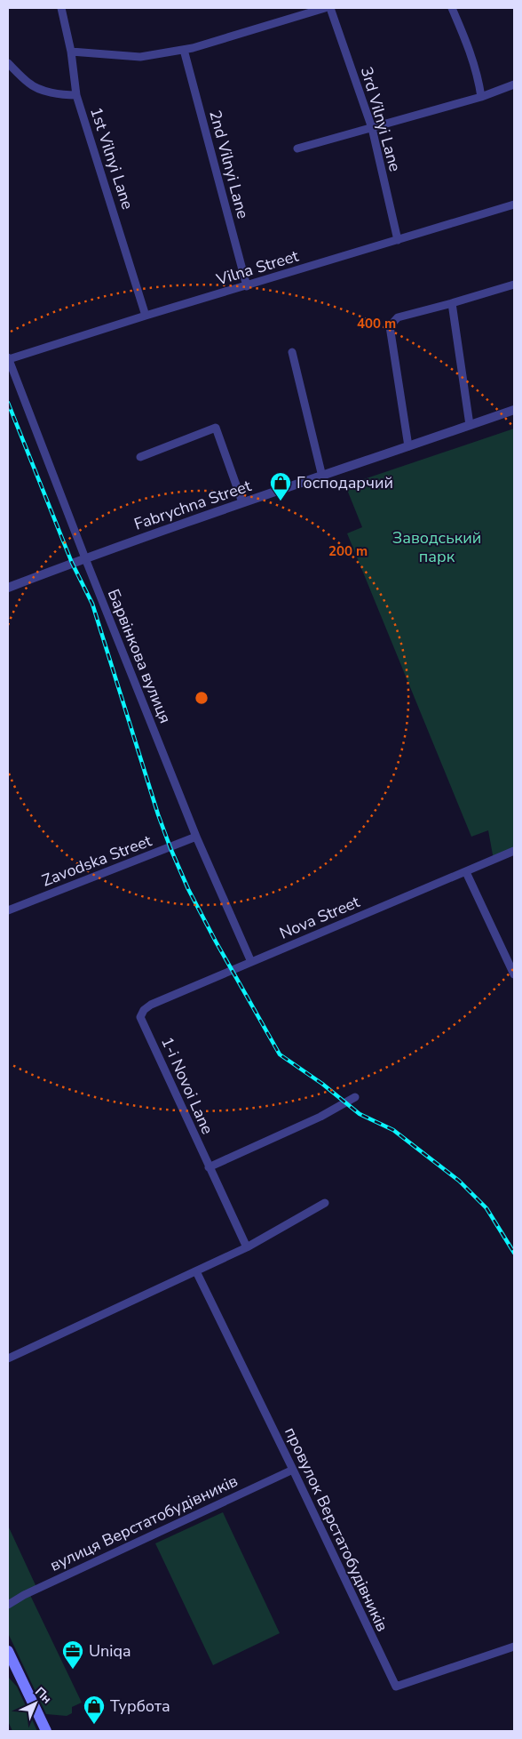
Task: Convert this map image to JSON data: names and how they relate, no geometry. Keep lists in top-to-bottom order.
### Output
{
  "streets": {
    "street": [
      "3rd Vilnyi Lane",
      "1st Vilnyi Lane",
      "2nd Vilnyi Lane",
      "Vilna Street",
      "Fabrychna Street",
      "Барвінкова вулиця",
      "Zavodska Street",
      "Nova Street",
      "1-i Novoi Lane",
      "вулиця Верстатобудівників",
      "провулок Верстатобудівників"
    ]
  },
  "crossings": [
    ["3rd Vilnyi Lane", "Vilna Street"],
    ["1st Vilnyi Lane", "Vilna Street"],
    ["2nd Vilnyi Lane", "Vilna Street"],
    ["Vilna Street", "Барвінкова вулиця"],
    ["Fabrychna Street", "Барвінкова вулиця"],
    ["Барвінкова вулиця", "Zavodska Street"],
    ["Барвінкова вулиця", "Nova Street"],
    ["Nova Street", "1-i Novoi Lane"],
    ["вулиця Верстатобудівників", "провулок Верстатобудівників"]
  ],
  "parks": ["Заводський парк"],
  "places": {
    "shop": ["Господарчий", "Турбота"],
    "office": ["Uniqa"]
  },
  "north": "top right",
  "rings": ["400 m", "200 m"]
}
